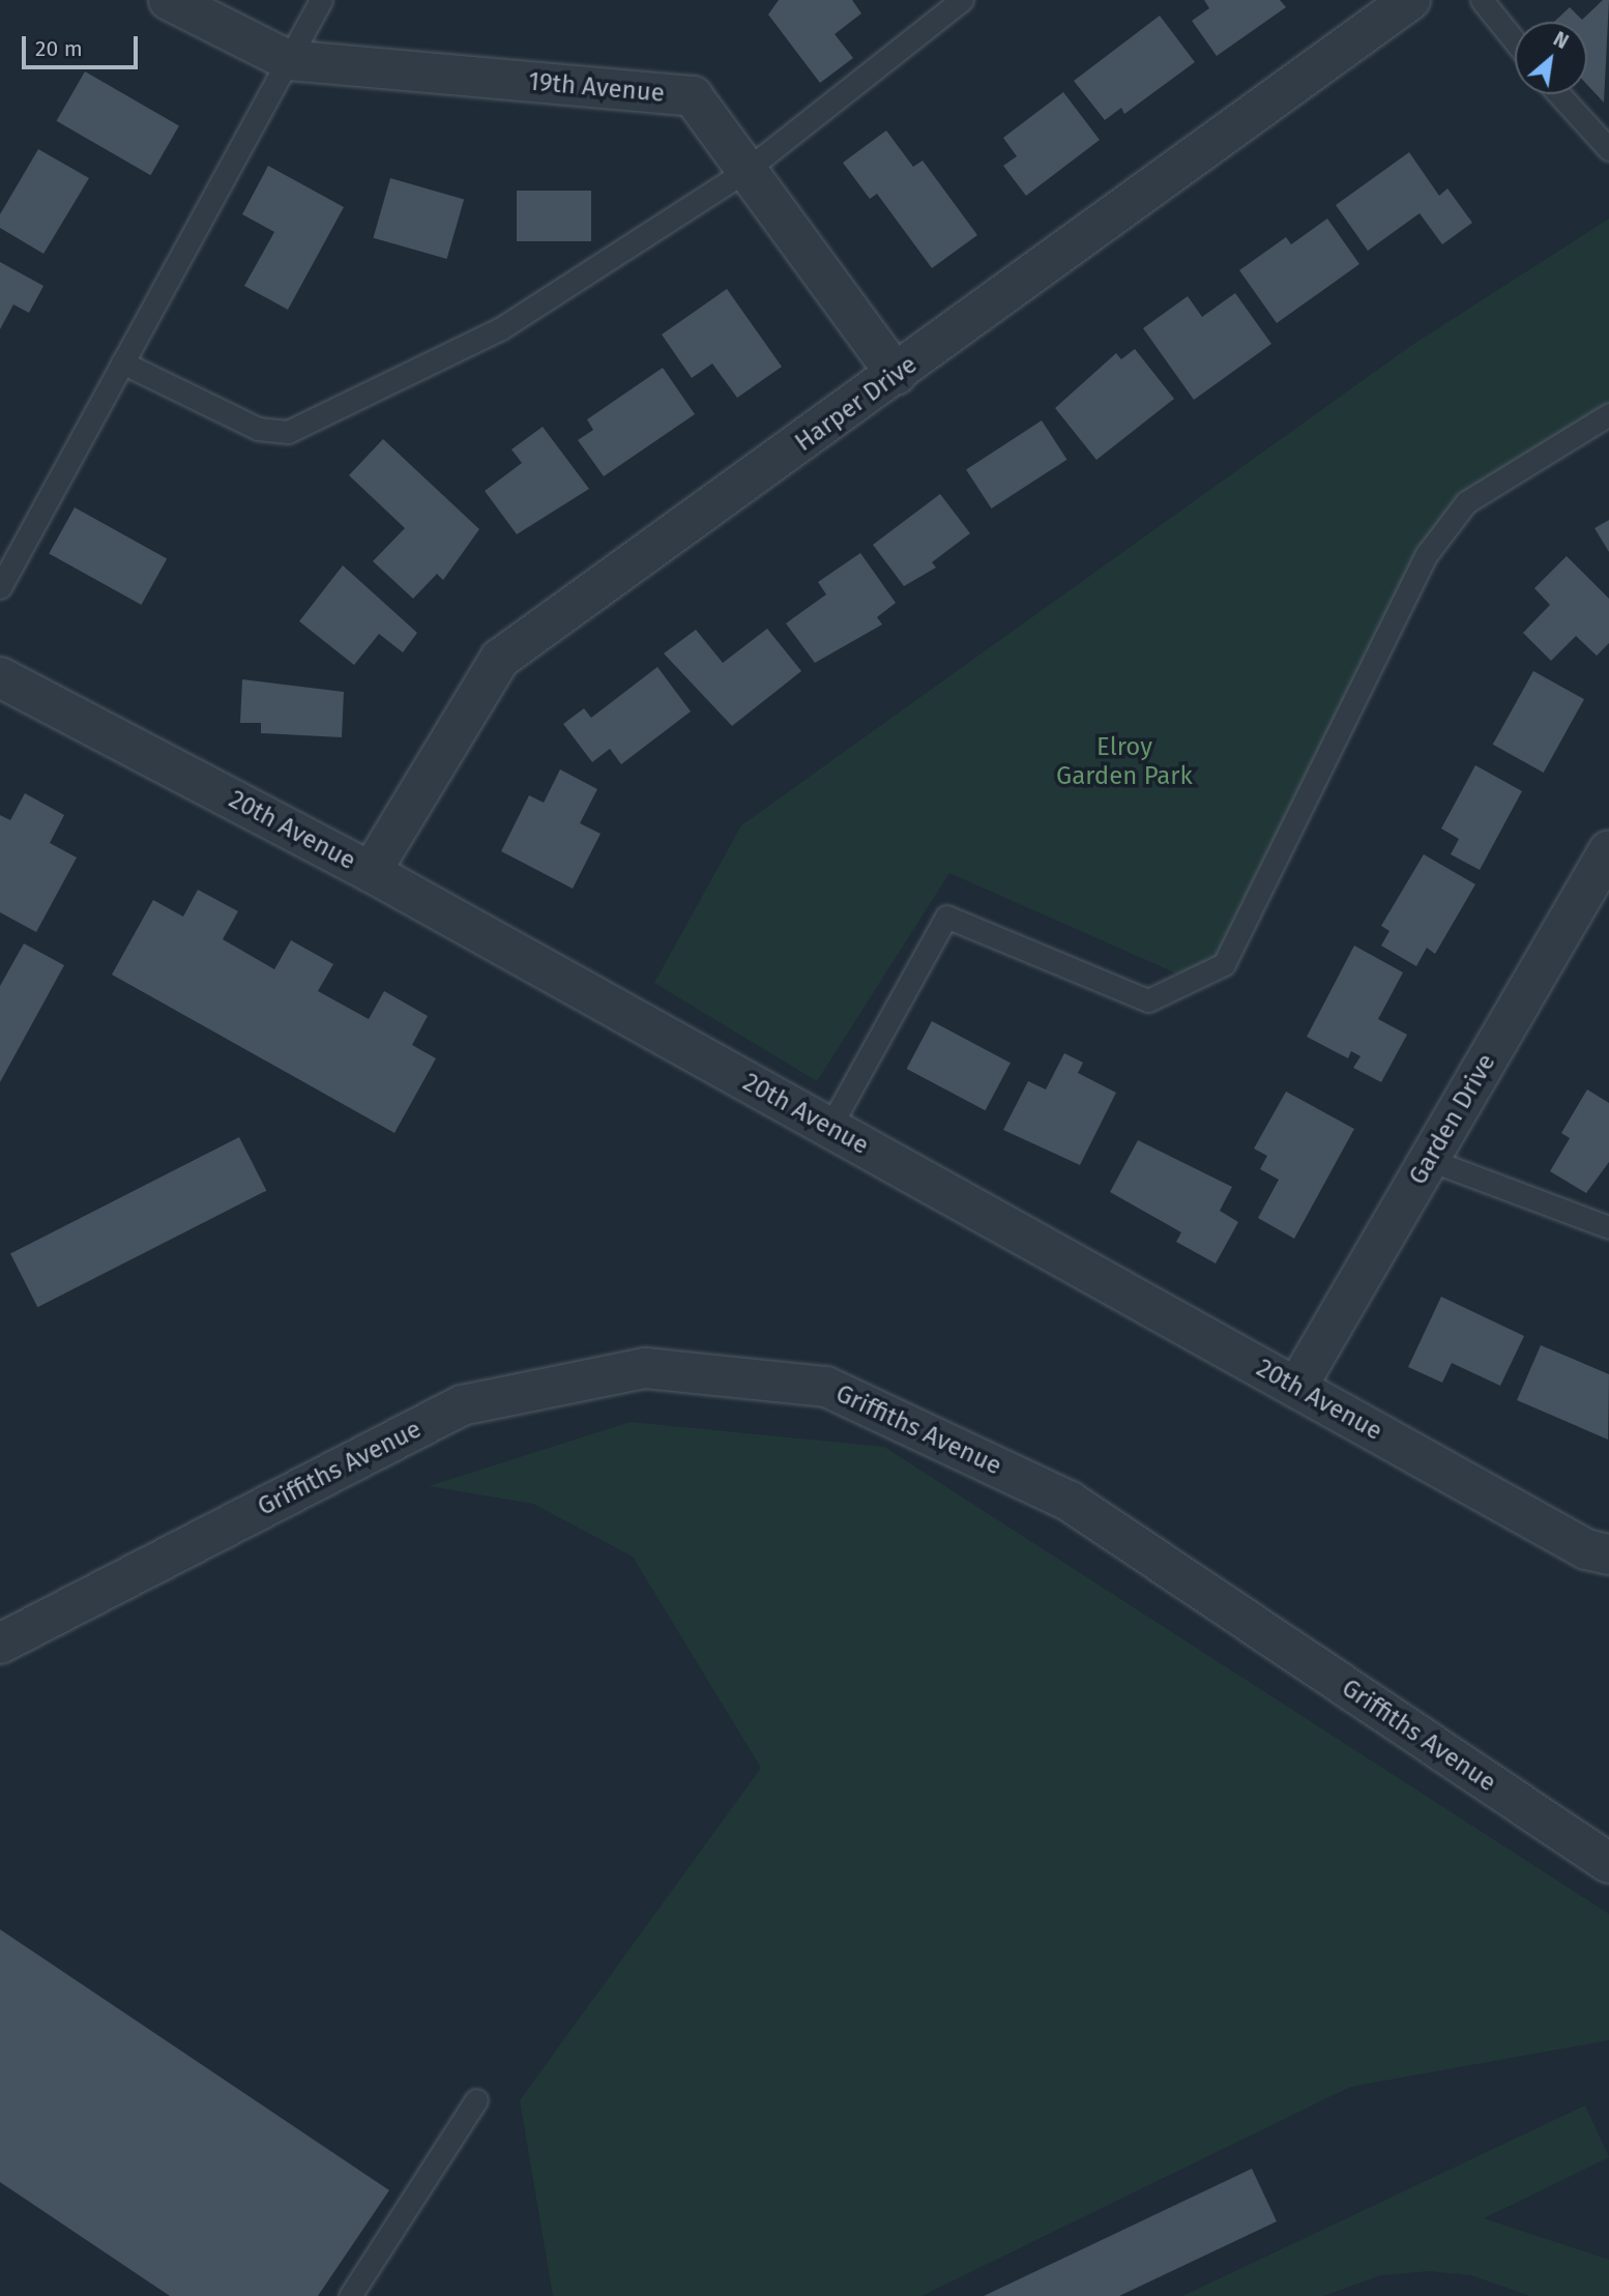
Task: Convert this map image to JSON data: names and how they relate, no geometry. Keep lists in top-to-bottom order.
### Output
{
  "streets": {
    "street": [
      "19th Avenue",
      "Harper Drive",
      "20th Avenue",
      "Garden Drive",
      "Griffiths Avenue"
    ]
  },
  "crossings": [
    ["19th Avenue", "Harper Drive"],
    ["Harper Drive", "20th Avenue"],
    ["20th Avenue", "Garden Drive"]
  ],
  "parks": ["Elroy Garden Park"],
  "scale_bar": "20 m",
  "north": "top right"
}
